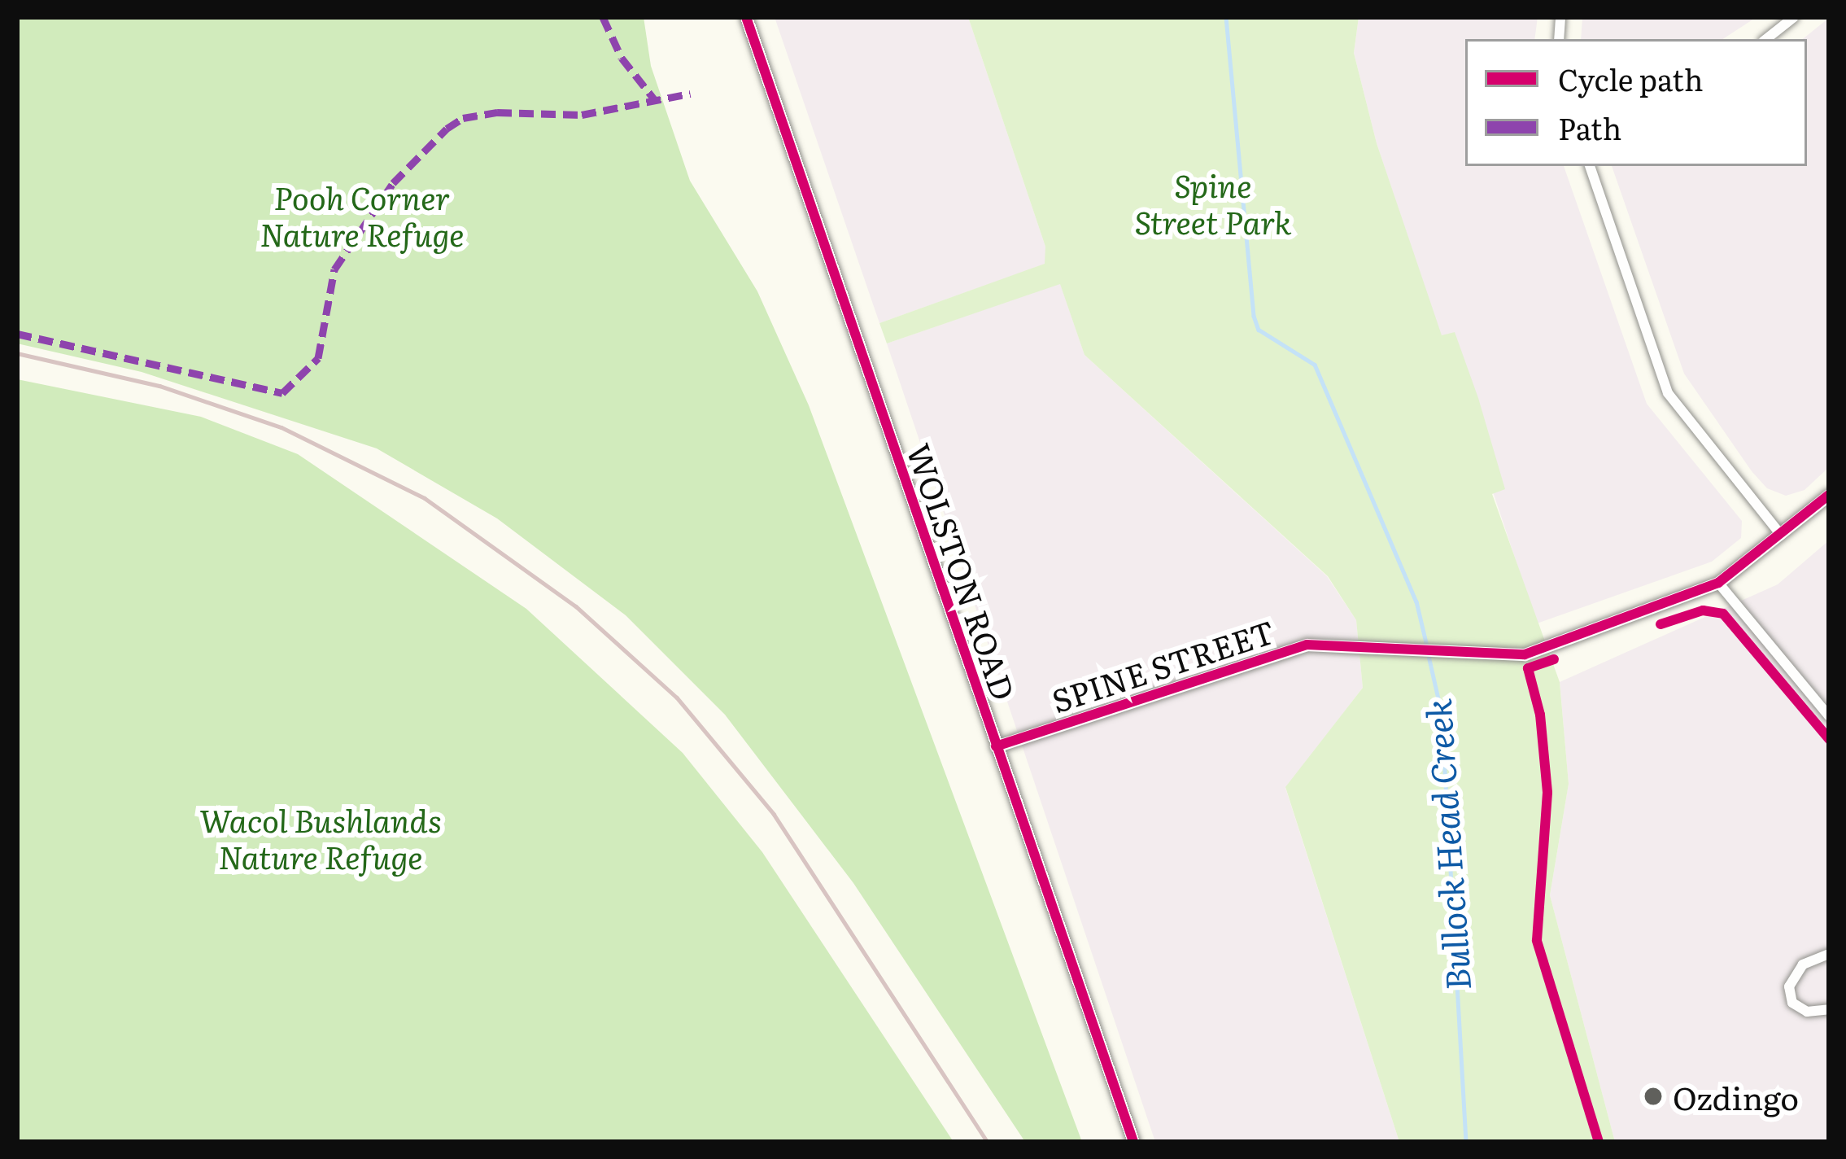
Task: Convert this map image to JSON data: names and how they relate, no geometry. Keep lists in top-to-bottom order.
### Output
{
  "streets": {
    "street": ["WOLSTON ROAD", "SPINE STREET"]
  },
  "crossings": [
    ["WOLSTON ROAD", "SPINE STREET"]
  ],
  "water": ["Bullock Head Creek"],
  "parks": ["Spine Street Park", "Pooh Corner Nature Refuge", "Wacol Bushlands Nature Refuge"],
  "places": ["Ozdingo"],
  "legend": ["Cycle path", "Path"]
}
